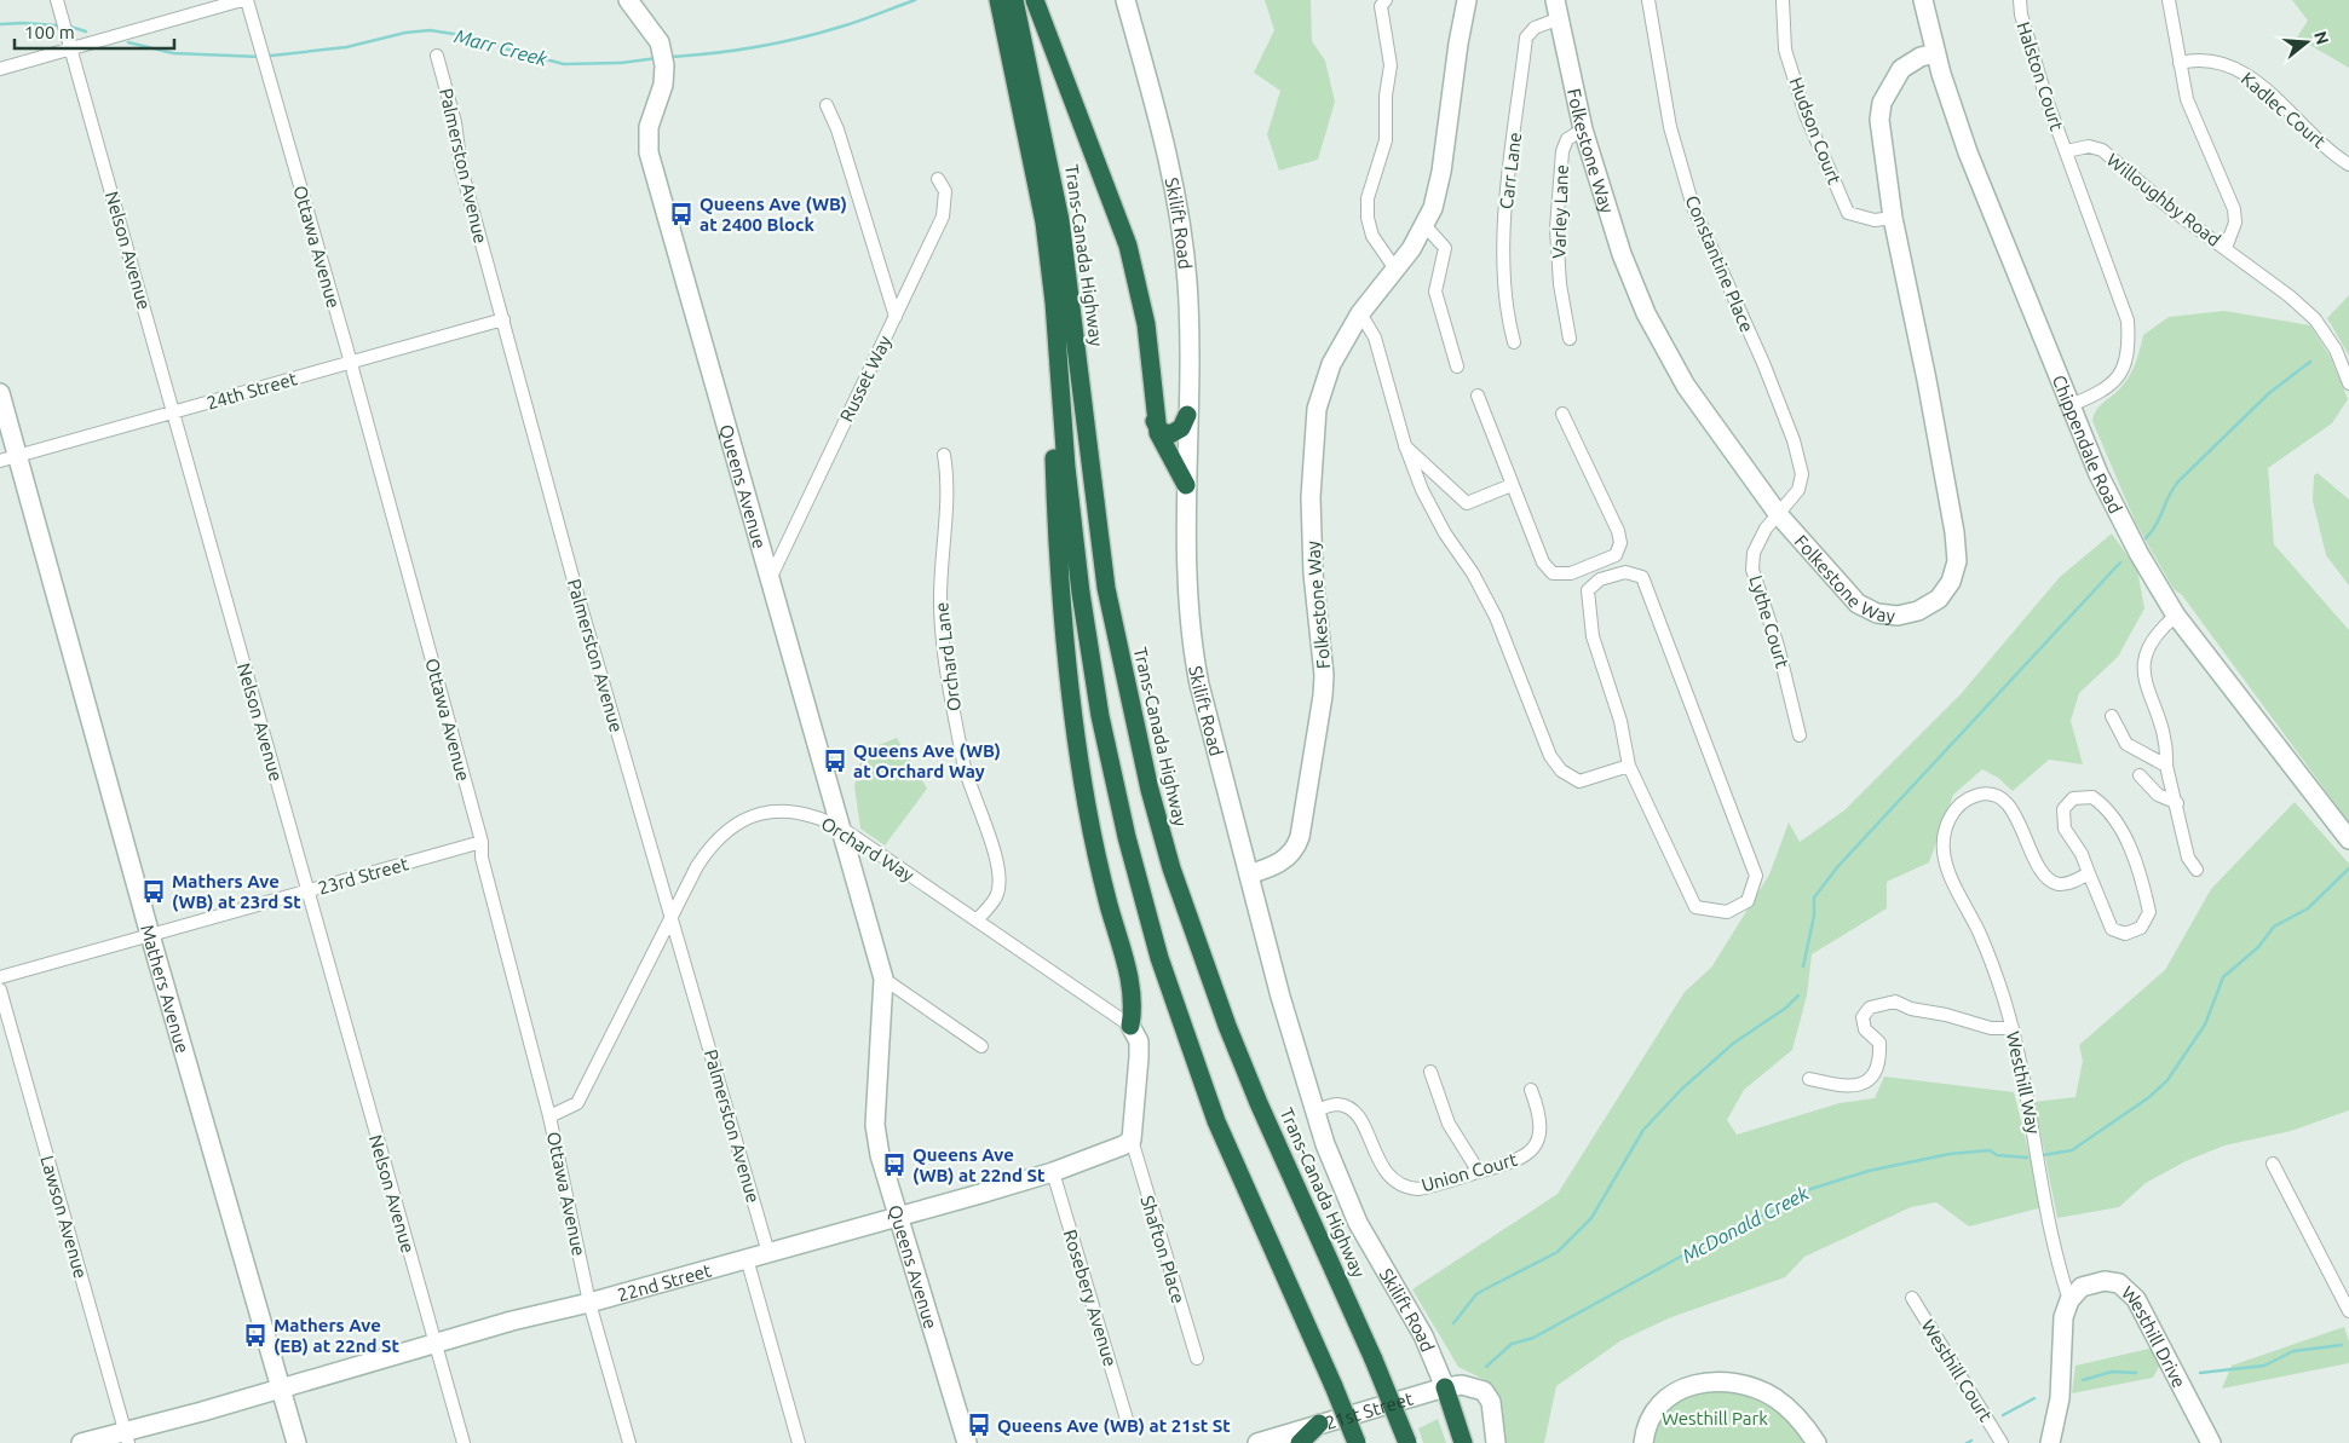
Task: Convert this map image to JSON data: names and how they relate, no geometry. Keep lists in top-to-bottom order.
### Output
{
  "streets": {
    "highway": ["Trans-Canada Highway"],
    "street": [
      "Halston Court",
      "Kadlec Court",
      "Hudson Court",
      "Folkestone Way",
      "Palmerston Avenue",
      "Carr Lane",
      "Willoughby Road",
      "Varley Lane",
      "Skilift Road",
      "Ottawa Avenue",
      "Nelson Avenue",
      "Constantine Place",
      "Russet Way",
      "24th Street",
      "Chippendale Road",
      "Queens Avenue",
      "Lythe Court",
      "Orchard Lane",
      "Orchard Way",
      "23rd Street",
      "Mathers Avenue",
      "Westhill Way",
      "Union Court",
      "Lawson Avenue",
      "Shafton Place",
      "22nd Street",
      "Rosebery Avenue",
      "Westhill Drive",
      "Westhill Court",
      "21st Street"
    ]
  },
  "crossings": [
    ["Halston Court", "Willoughby Road"],
    ["Kadlec Court", "Willoughby Road"],
    ["Hudson Court", "Folkestone Way"],
    ["Folkestone Way", "Carr Lane"],
    ["Folkestone Way", "Varley Lane"],
    ["Folkestone Way", "Skilift Road"],
    ["Folkestone Way", "Constantine Place"],
    ["Folkestone Way", "Chippendale Road"],
    ["Folkestone Way", "Lythe Court"],
    ["Palmerston Avenue", "24th Street"],
    ["Palmerston Avenue", "Orchard Way"],
    ["Palmerston Avenue", "22nd Street"],
    ["Skilift Road", "Union Court"],
    ["Skilift Road", "21st Street"],
    ["Ottawa Avenue", "24th Street"],
    ["Ottawa Avenue", "Orchard Way"],
    ["Ottawa Avenue", "23rd Street"],
    ["Ottawa Avenue", "22nd Street"],
    ["Nelson Avenue", "24th Street"],
    ["Nelson Avenue", "23rd Street"],
    ["Nelson Avenue", "22nd Street"],
    ["Constantine Place", "Lythe Court"],
    ["Russet Way", "Queens Avenue"],
    ["24th Street", "Mathers Avenue"],
    ["Queens Avenue", "Orchard Way"],
    ["Queens Avenue", "22nd Street"],
    ["Orchard Lane", "Orchard Way"],
    ["23rd Street", "Mathers Avenue"],
    ["Mathers Avenue", "22nd Street"],
    ["Westhill Way", "Westhill Drive"],
    ["Lawson Avenue", "22nd Street"],
    ["Shafton Place", "22nd Street"],
    ["22nd Street", "Rosebery Avenue"]
  ],
  "water": ["Marr Creek", "McDonald Creek"],
  "parks": ["Westhill Park"],
  "places": {
    "bus stop": [
      "Queens Ave (WB) at 2400 Block",
      "Queens Ave (WB) at Orchard Way",
      "Mathers Ave (WB) at 23rd St",
      "Queens Ave (WB) at 22nd St",
      "Mathers Ave (EB) at 22nd St",
      "Queens Ave (WB) at 21st St"
    ]
  },
  "scale_bar": "100 m",
  "north": "right"
}
